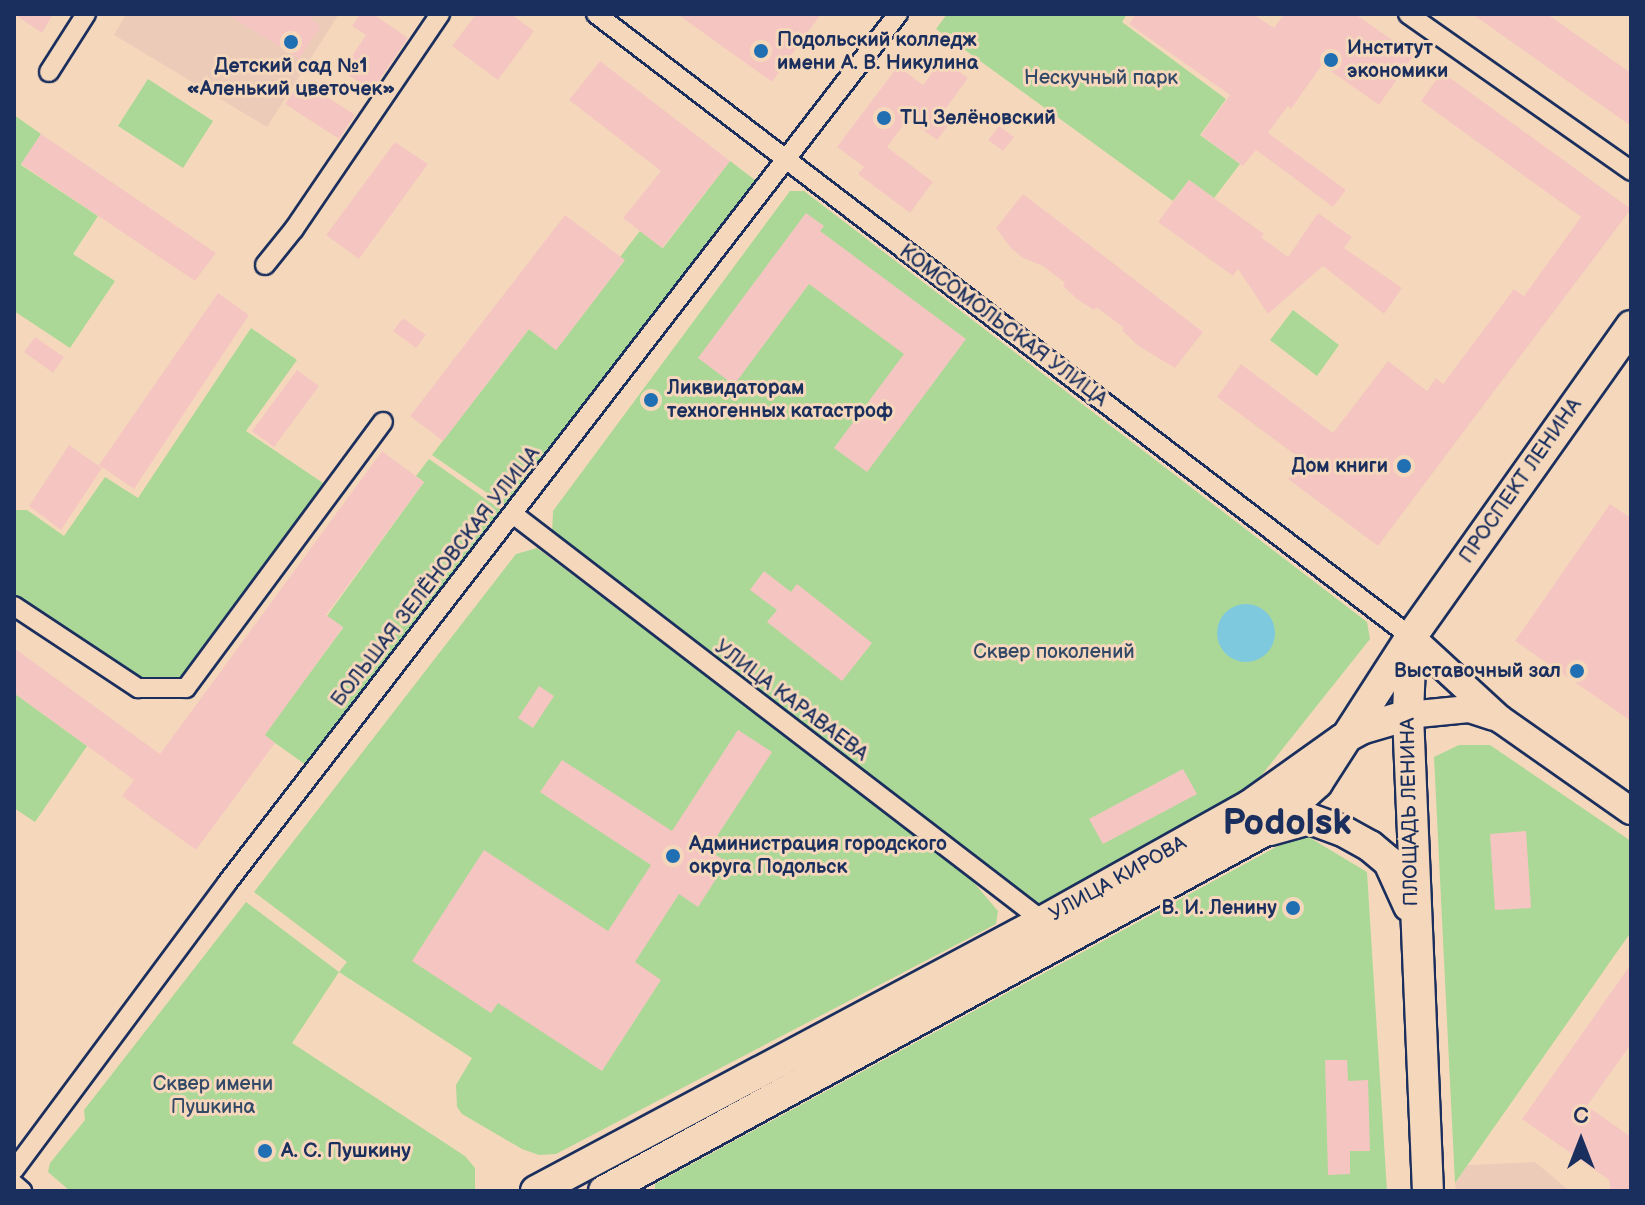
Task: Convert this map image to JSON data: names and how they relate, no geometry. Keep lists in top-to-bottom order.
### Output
{
  "streets": {
    "main road": ["ПРОСПЕКТ ЛЕНИНА", "ПЛОЩАДЬ ЛЕНИНА", "УЛИЦА КИРОВА"],
    "street": ["КОМСОМОЛЬСКАЯ УЛИЦА", "БОЛЬШАЯ ЗЕЛЁНОВСКАЯ УЛИЦА", "УЛИЦА КАРАВАЕВА"]
  },
  "crossings": [
    ["КОМСОМОЛЬСКАЯ УЛИЦА", "ПРОСПЕКТ ЛЕНИНА"],
    ["КОМСОМОЛЬСКАЯ УЛИЦА", "БОЛЬШАЯ ЗЕЛЁНОВСКАЯ УЛИЦА"],
    ["КОМСОМОЛЬСКАЯ УЛИЦА", "ПЛОЩАДЬ ЛЕНИНА"],
    ["ПРОСПЕКТ ЛЕНИНА", "ПЛОЩАДЬ ЛЕНИНА"],
    ["БОЛЬШАЯ ЗЕЛЁНОВСКАЯ УЛИЦА", "УЛИЦА КАРАВАЕВА"],
    ["УЛИЦА КАРАВАЕВА", "УЛИЦА КИРОВА"],
    ["ПЛОЩАДЬ ЛЕНИНА", "УЛИЦА КИРОВА"]
  ],
  "districts": ["Podolsk"],
  "parks": ["Нескучный парк", "Сквер поколений", "Сквер имени Пушкина"],
  "places": [
    "Детский сад №1 «Аленький цветочек»",
    "Подольский колледж имени А. В. Никулина",
    "Институт экономики",
    "ТЦ Зелёновский",
    "Ликвидаторам техногенных катастроф",
    "Дом книги",
    "Выставочный зал",
    "Администрация городского округа Подольск",
    "В. И. Ленину",
    "А. С. Пушкину"
  ],
  "north": "top"
}
